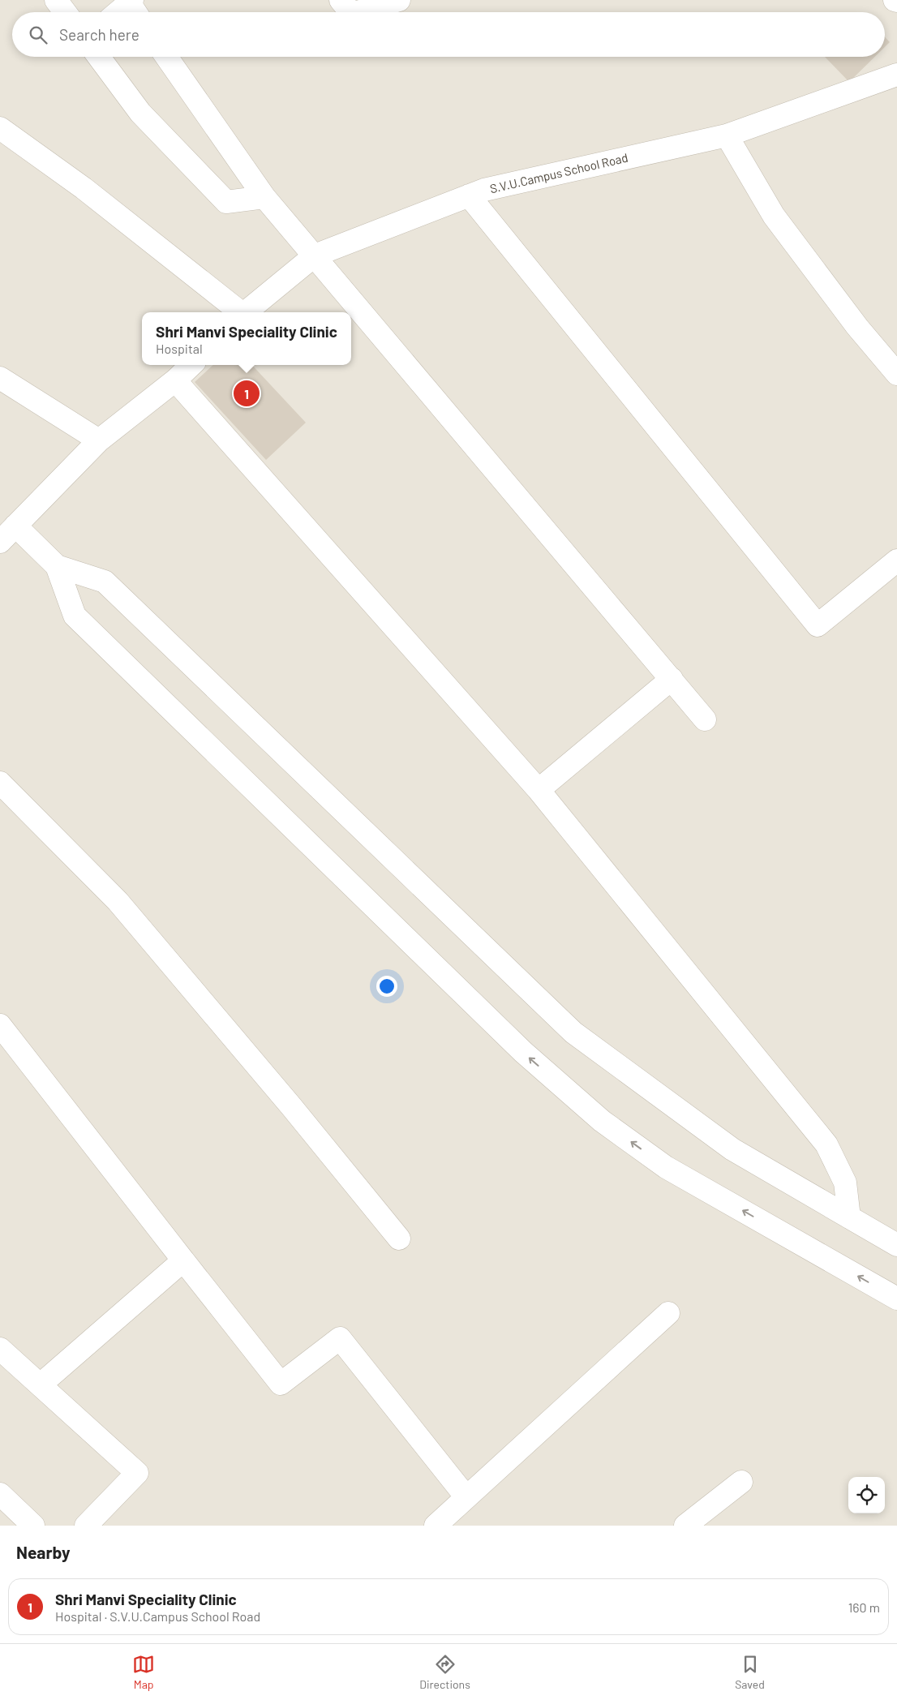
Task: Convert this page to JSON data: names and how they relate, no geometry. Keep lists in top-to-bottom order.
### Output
{
  "streets": {
    "street": ["S.V.U.Campus School Road"]
  },
  "page": {
    "search": "Search here",
    "popup": ["Shri Manvi Speciality Clinic", "Hospital"],
    "pins": "1",
    "heading": "Nearby",
    "list": [
      {
        "mark": "1",
        "name": "Shri Manvi Speciality Clinic",
        "note": "Hospital · S.V.U.Campus School Road",
        "value": "160 m"
      }
    ],
    "nav": ["Map", "Directions", "Saved"]
  }
}
